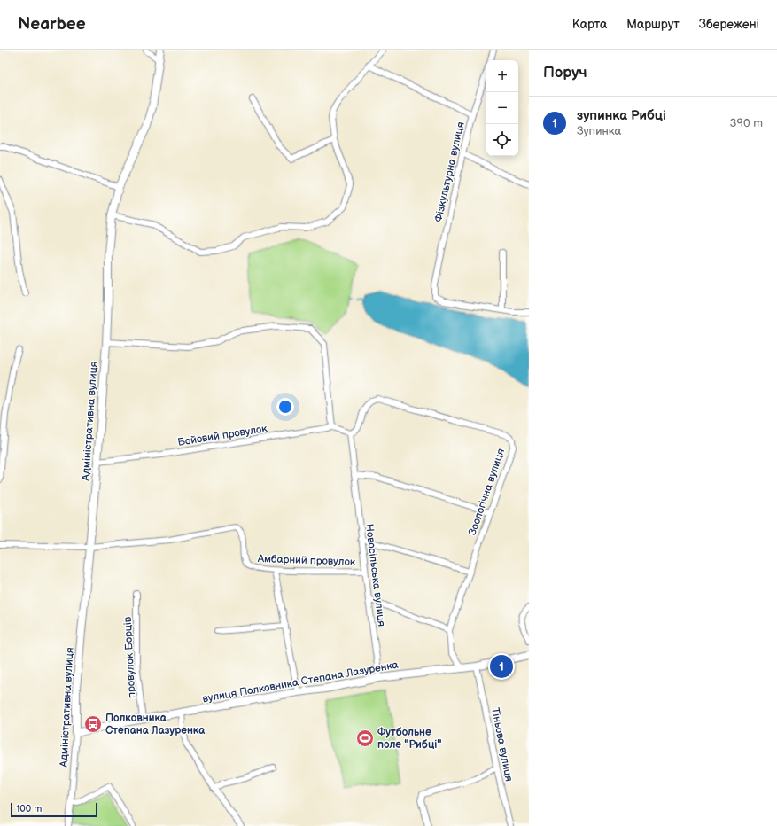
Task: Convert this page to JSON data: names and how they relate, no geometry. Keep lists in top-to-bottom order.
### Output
{
  "streets": {
    "street": [
      "Фізкультурна вулиця",
      "Адміністративна вулиця",
      "Бойовий провулок",
      "Зоологічна вулиця",
      "Амбарний провулок",
      "Новосільська вулиця",
      "провулок Борців",
      "вулиця Полковника Степана Лазуренка",
      "Тіньова вулиця"
    ]
  },
  "crossings": [
    ["Адміністративна вулиця", "Бойовий провулок"],
    ["Адміністративна вулиця", "Амбарний провулок"],
    ["Адміністративна вулиця", "вулиця Полковника Степана Лазуренка"],
    ["Бойовий провулок", "Зоологічна вулиця"],
    ["Бойовий провулок", "Новосільська вулиця"],
    ["Зоологічна вулиця", "Новосільська вулиця"],
    ["Зоологічна вулиця", "вулиця Полковника Степана Лазуренка"],
    ["Амбарний провулок", "Новосільська вулиця"],
    ["Новосільська вулиця", "вулиця Полковника Степана Лазуренка"],
    ["провулок Борців", "вулиця Полковника Степана Лазуренка"],
    ["вулиця Полковника Степана Лазуренка", "Тіньова вулиця"]
  ],
  "places": {
    "bus stop": ["Полковника Степана Лазуренка"],
    "sports": ["Футбольне поле \"Рибці\""]
  },
  "scale_bar": "100 m",
  "page": {
    "header": "Nearbee",
    "nav": ["Карта", "Маршрут", "Збережені"],
    "heading": "Поруч",
    "map_buttons": ["+", "−"],
    "list": [
      {
        "mark": "1",
        "name": "зупинка Рибці",
        "note": "Зупинка",
        "value": "390 m"
      }
    ],
    "pins": "1",
    "scale": "100 m"
  }
}
